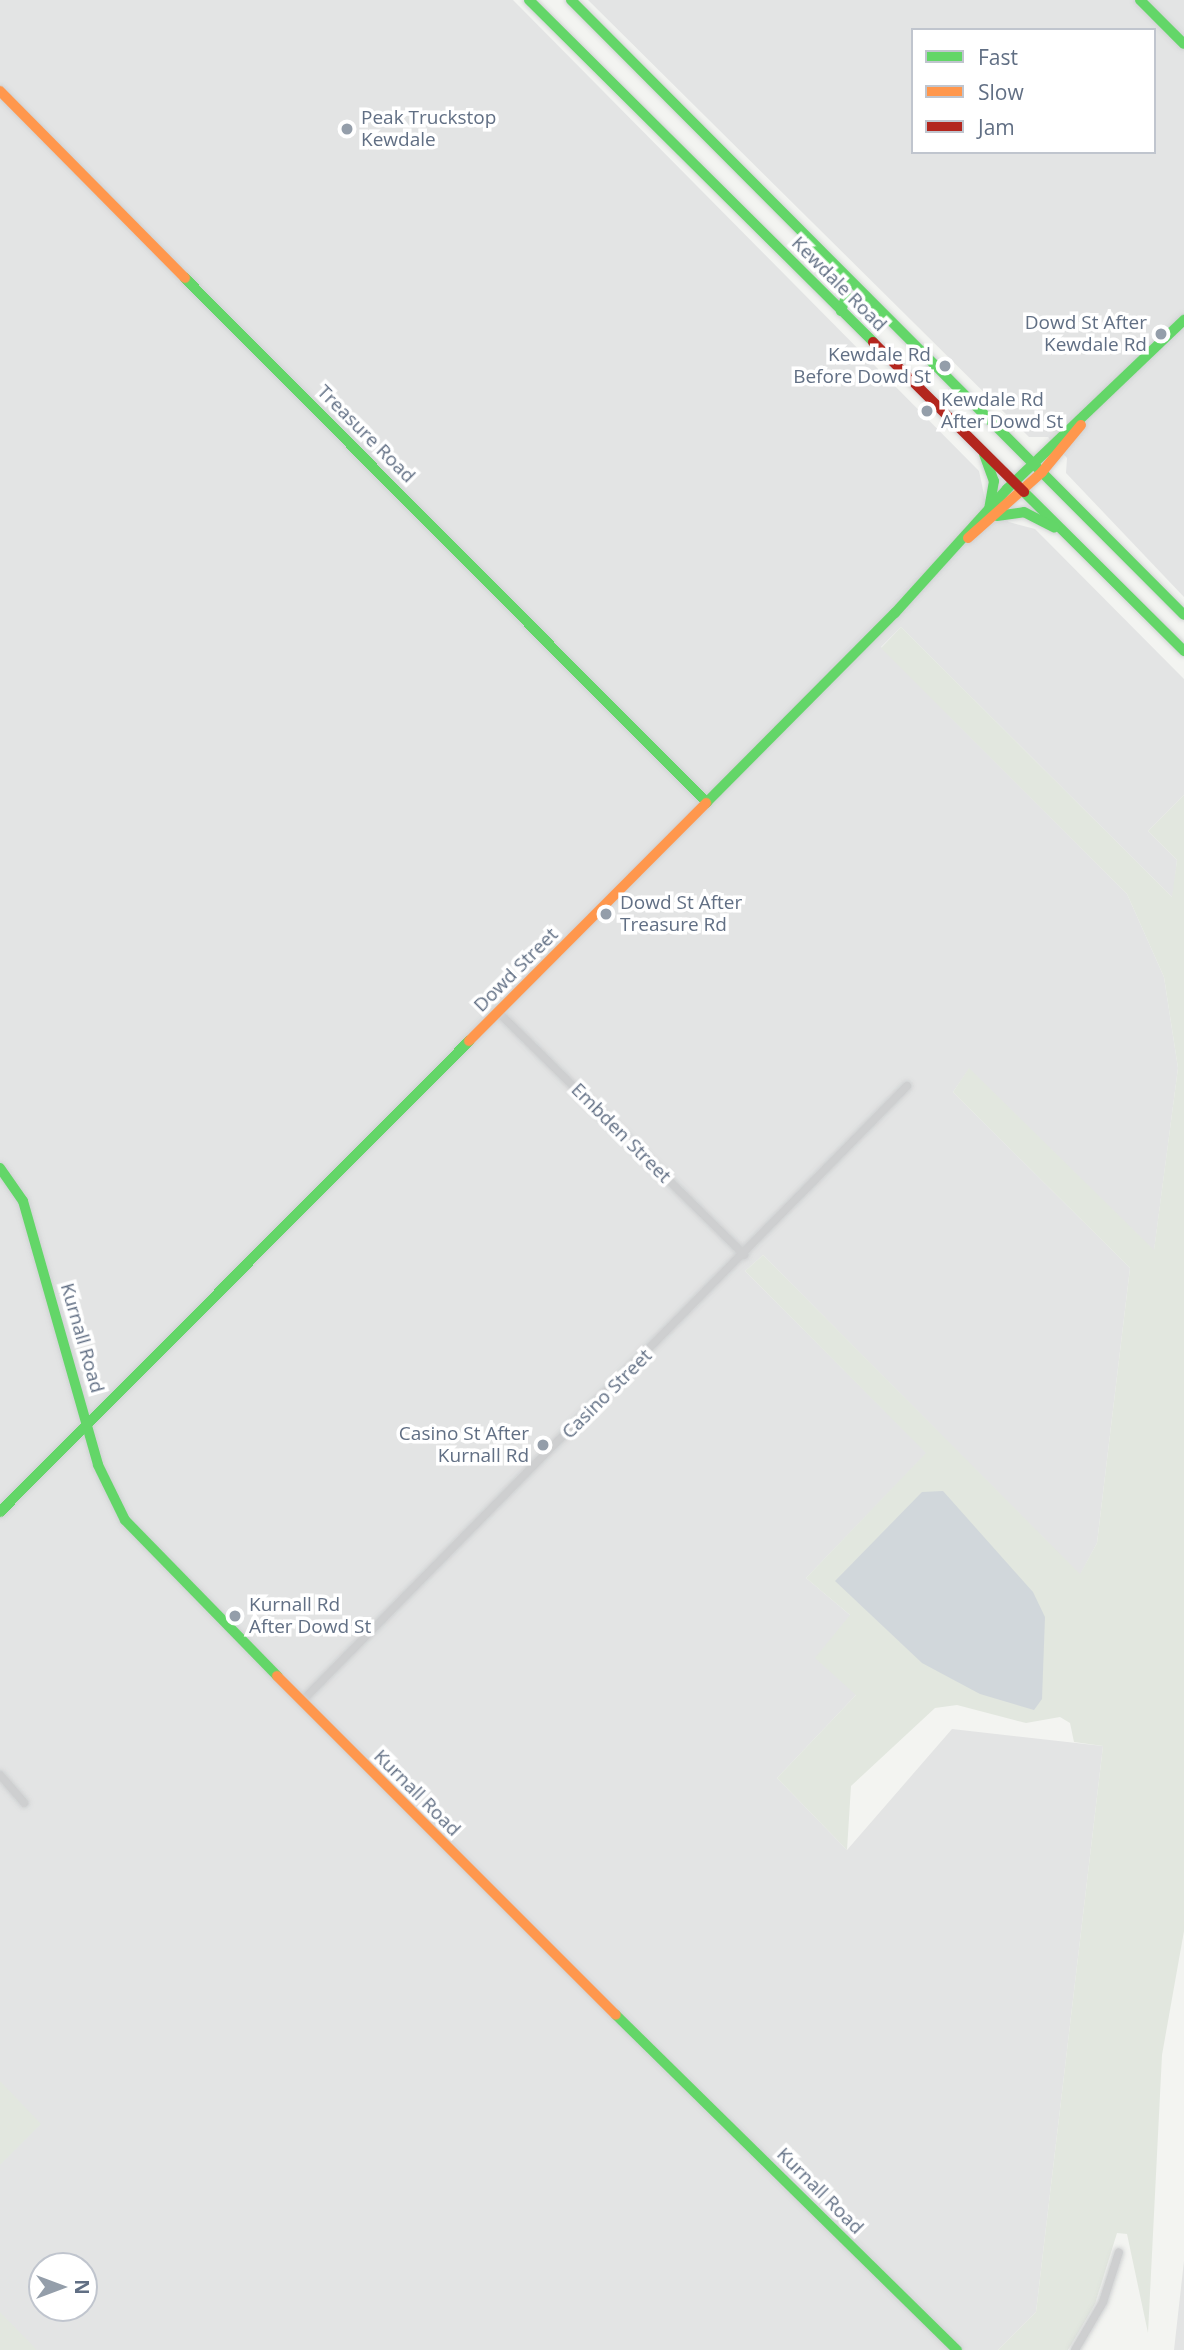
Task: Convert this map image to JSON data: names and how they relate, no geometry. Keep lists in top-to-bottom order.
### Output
{
  "streets": {
    "street": [
      "Kewdale Road",
      "Treasure Road",
      "Dowd Street",
      "Embden Street",
      "Kurnall Road",
      "Casino Street"
    ]
  },
  "crossings": [
    ["Kewdale Road", "Dowd Street"],
    ["Treasure Road", "Dowd Street"],
    ["Dowd Street", "Embden Street"],
    ["Dowd Street", "Kurnall Road"],
    ["Embden Street", "Casino Street"],
    ["Kurnall Road", "Casino Street"]
  ],
  "places": [
    "Peak Truckstop Kewdale",
    "Dowd St After Kewdale Rd",
    "Kewdale Rd Before Dowd St",
    "Kewdale Rd After Dowd St",
    "Dowd St After Treasure Rd",
    "Casino St After Kurnall Rd",
    "Kurnall Rd After Dowd St"
  ],
  "legend": ["Fast", "Slow", "Jam"],
  "north": "right"
}
